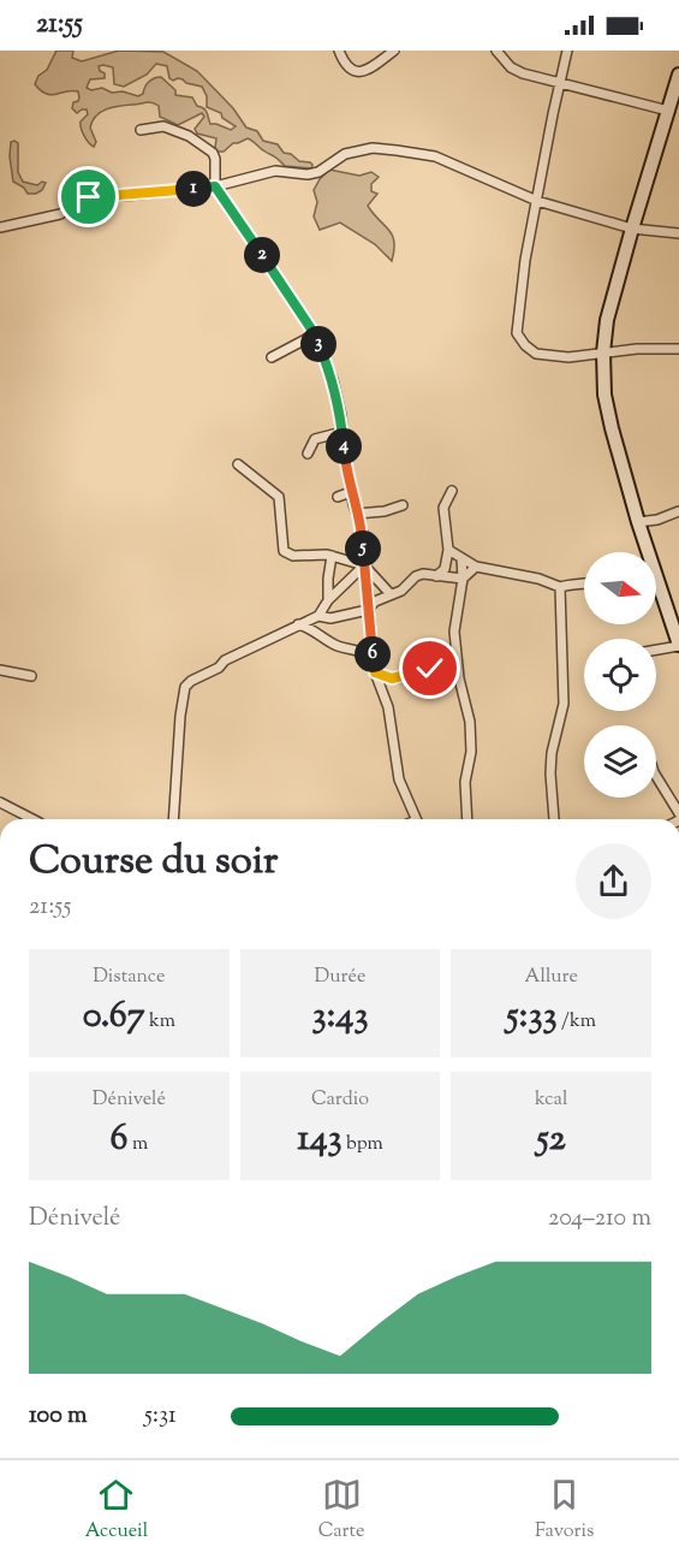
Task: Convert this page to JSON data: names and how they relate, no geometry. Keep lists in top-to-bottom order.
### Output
{
  "north": "right",
  "page": {
    "status": "21:55",
    "pins": [
      "1",
      "2",
      "3",
      "4",
      "5",
      "6"
    ],
    "heading": ["Course du soir", "21:55"],
    "stats": [
      ["Distance", "0.67 km"],
      ["Durée", "3:43"],
      ["Allure", "5:33 /km"],
      ["Dénivelé", "6 m"],
      ["Cardio", "143 bpm"],
      ["kcal", "52"]
    ],
    "chart": ["Dénivelé", "204–210 m"],
    "list": [
      {
        "name": "100 m",
        "note": "5:31"
      }
    ],
    "tabs": ["Accueil", "Carte", "Favoris"]
  }
}
